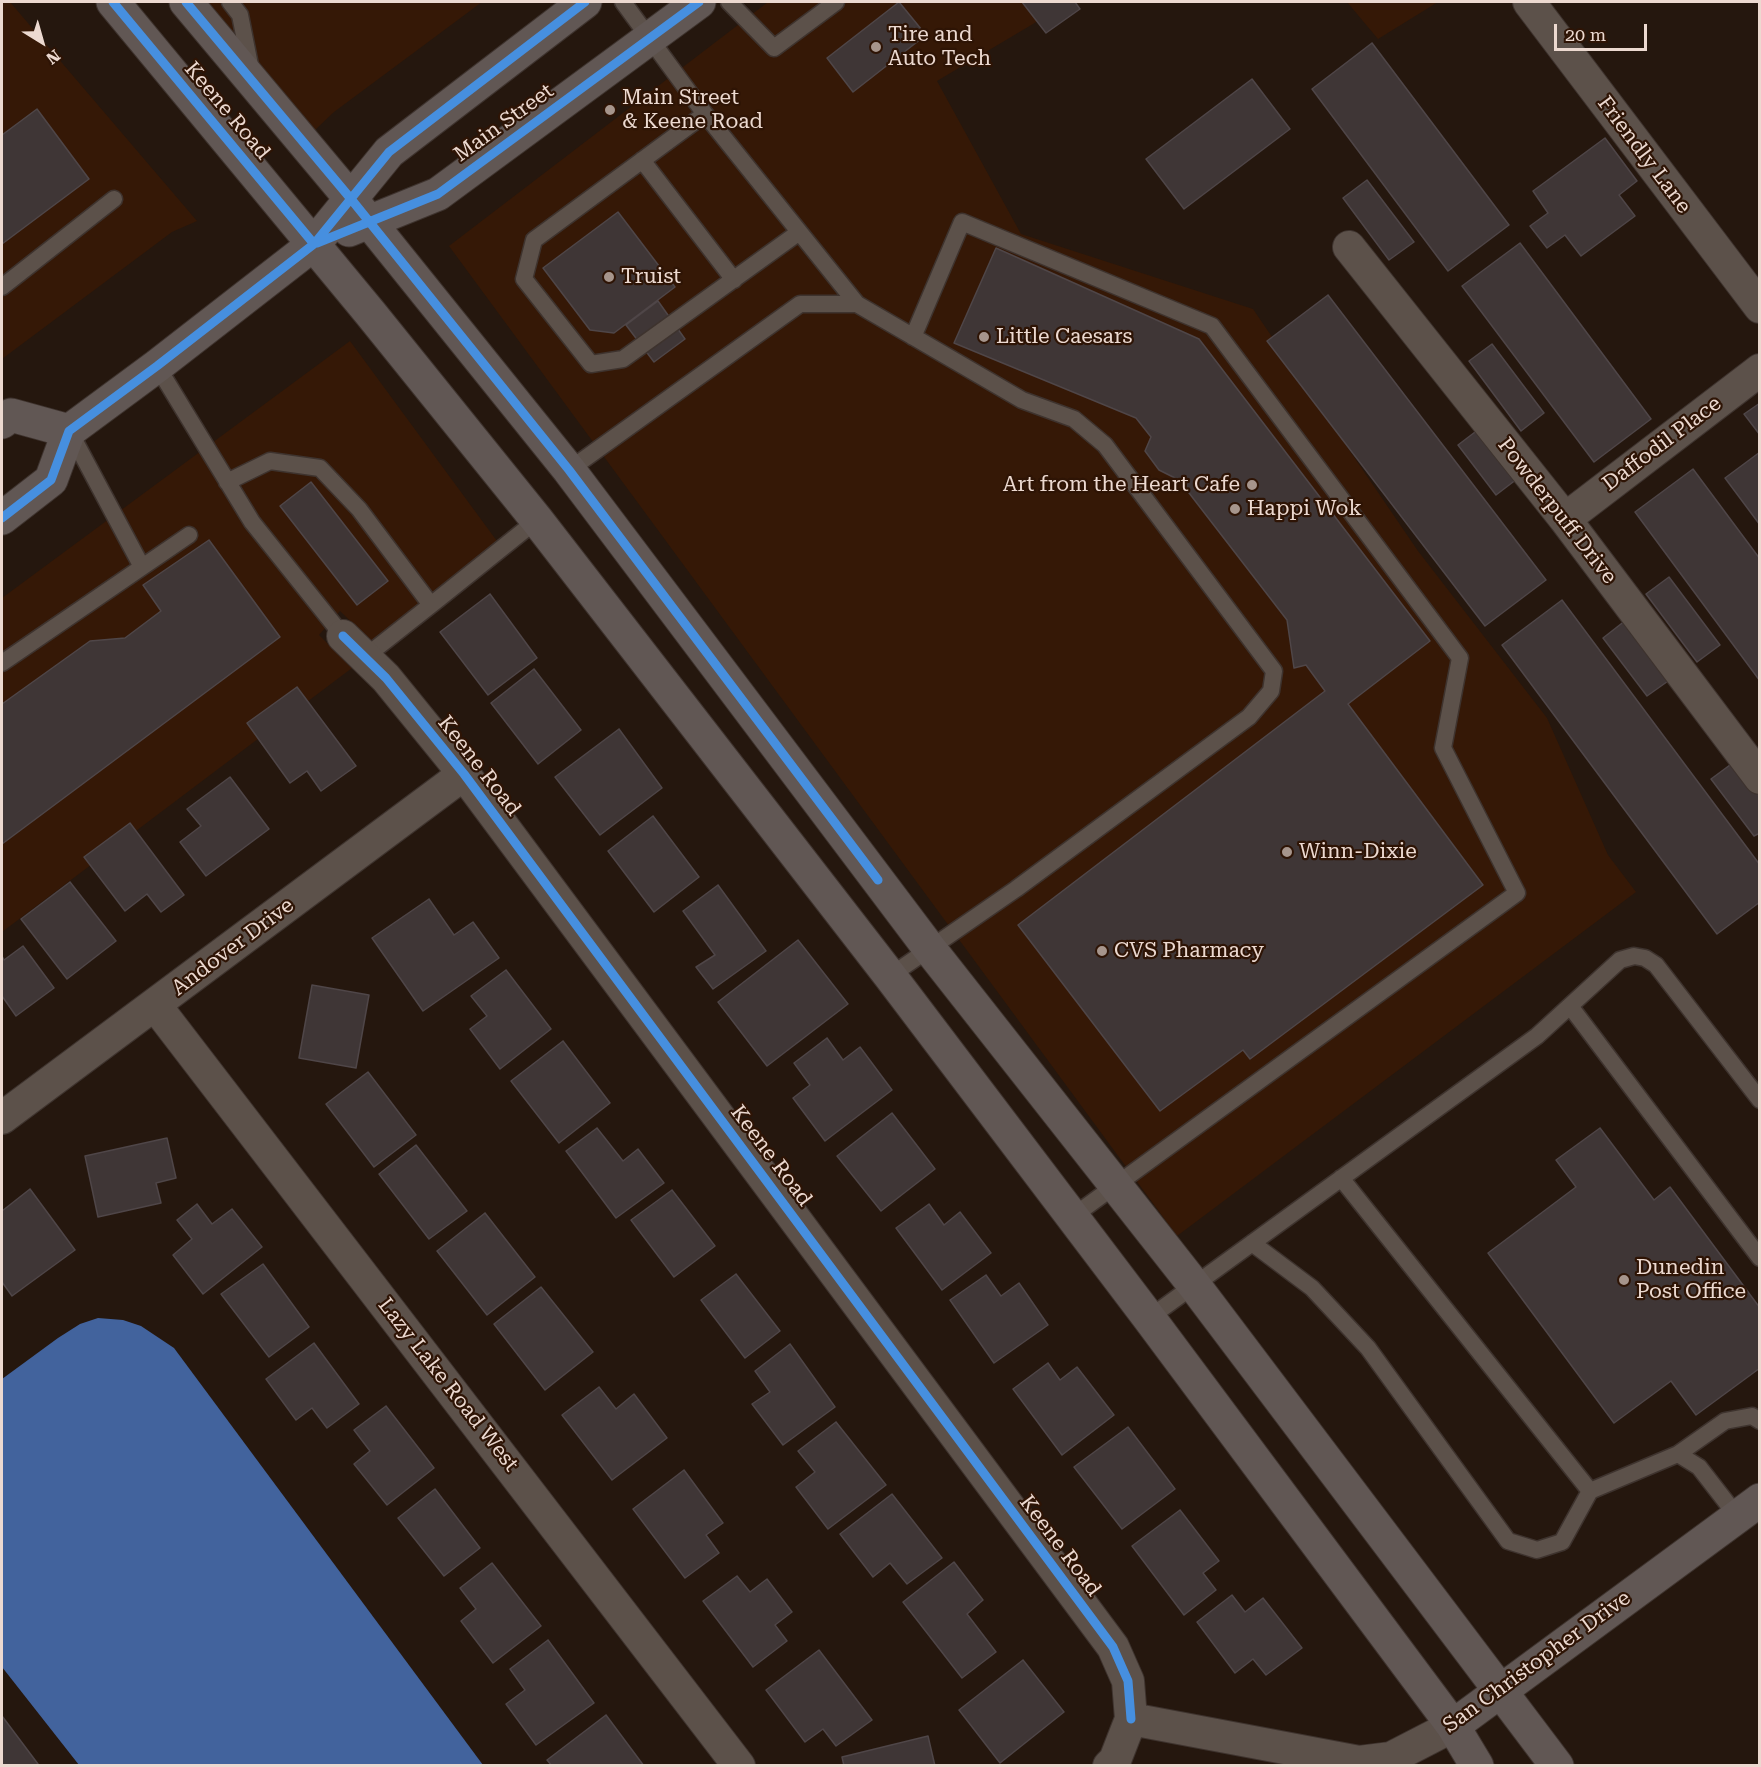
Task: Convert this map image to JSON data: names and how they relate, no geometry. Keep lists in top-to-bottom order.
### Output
{
  "streets": {
    "main road": ["Keene Road", "Main Street", "San Christopher Drive"],
    "street": [
      "Friendly Lane",
      "Daffodil Place",
      "Powderpuff Drive",
      "Andover Drive",
      "Lazy Lake Road West"
    ]
  },
  "crossings": [
    ["Keene Road", "Main Street"],
    ["Keene Road", "Andover Drive"],
    ["Keene Road", "San Christopher Drive"],
    ["Daffodil Place", "Powderpuff Drive"],
    ["Andover Drive", "Lazy Lake Road West"]
  ],
  "places": [
    "Tire and Auto Tech",
    "Main Street & Keene Road",
    "Truist",
    "Little Caesars",
    "Art from the Heart Cafe",
    "Happi Wok",
    "Winn-Dixie",
    "CVS Pharmacy",
    "Dunedin Post Office"
  ],
  "scale_bar": "20 m",
  "north": "bottom right"
}
